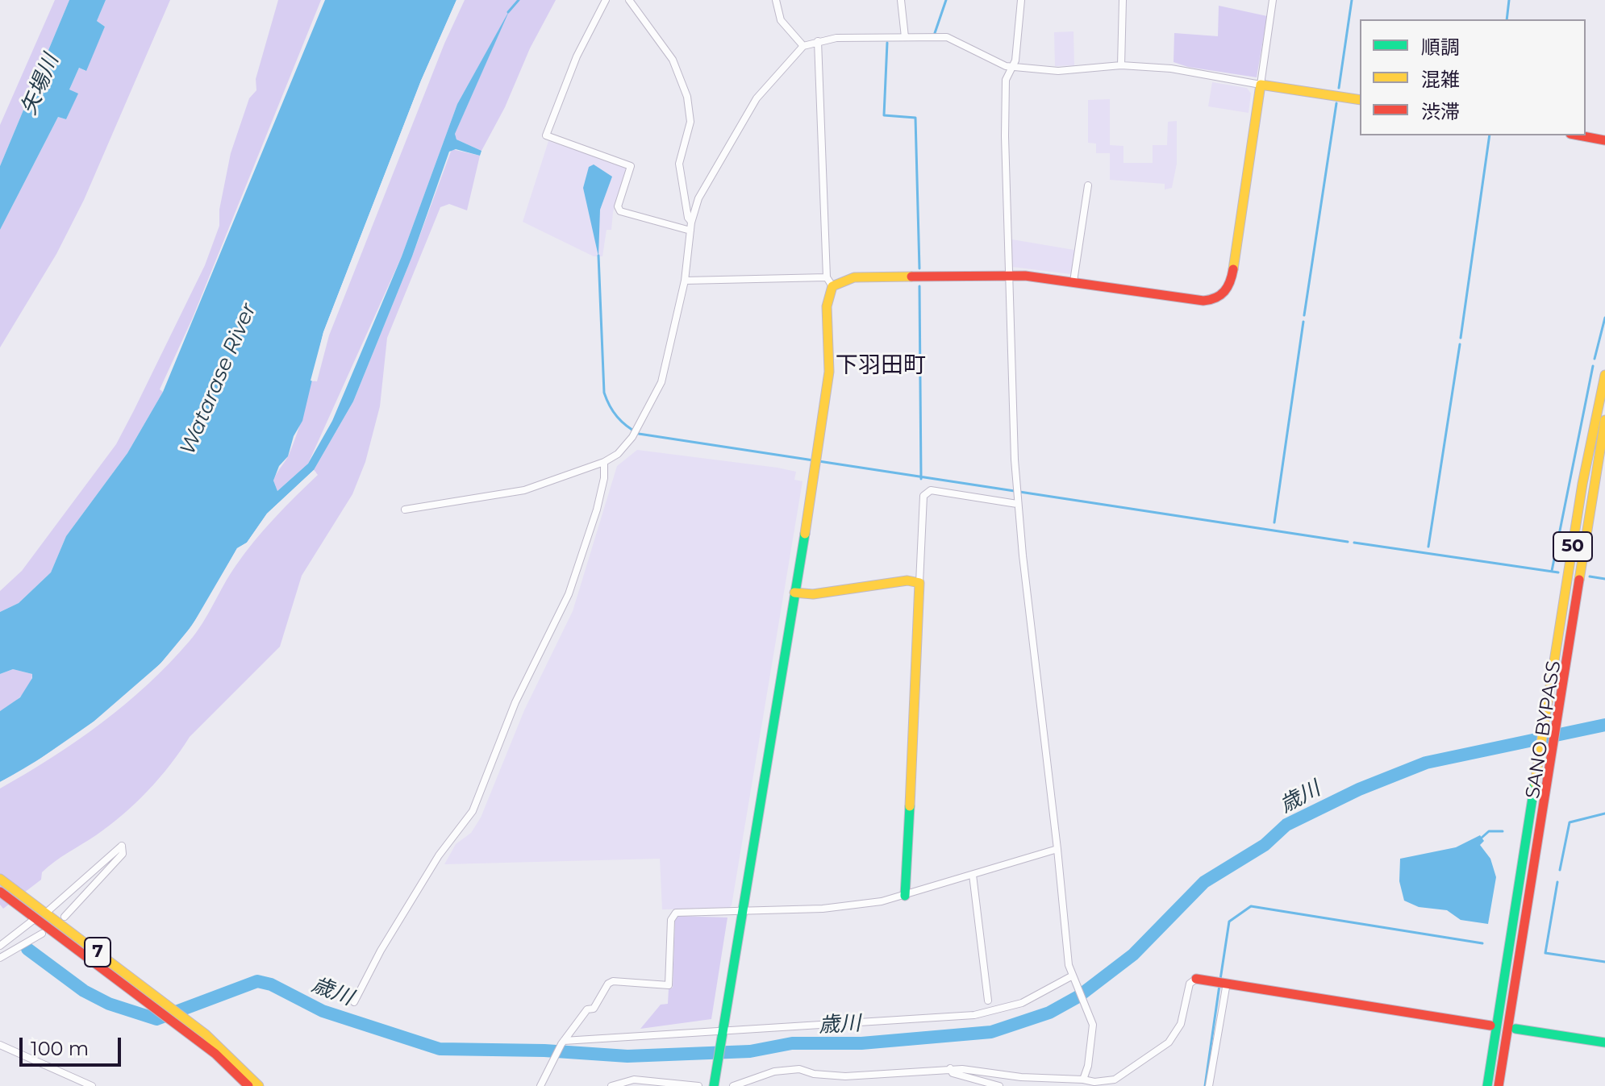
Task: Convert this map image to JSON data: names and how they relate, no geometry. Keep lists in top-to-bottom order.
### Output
{
  "streets": {
    "main road": ["50", "SANO BYPASS", "7"]
  },
  "districts": ["下羽田町"],
  "water": ["矢場川", "Watarase River", "歳川"],
  "legend": ["順調", "混雑", "渋滞"],
  "scale_bar": "100 m"
}
